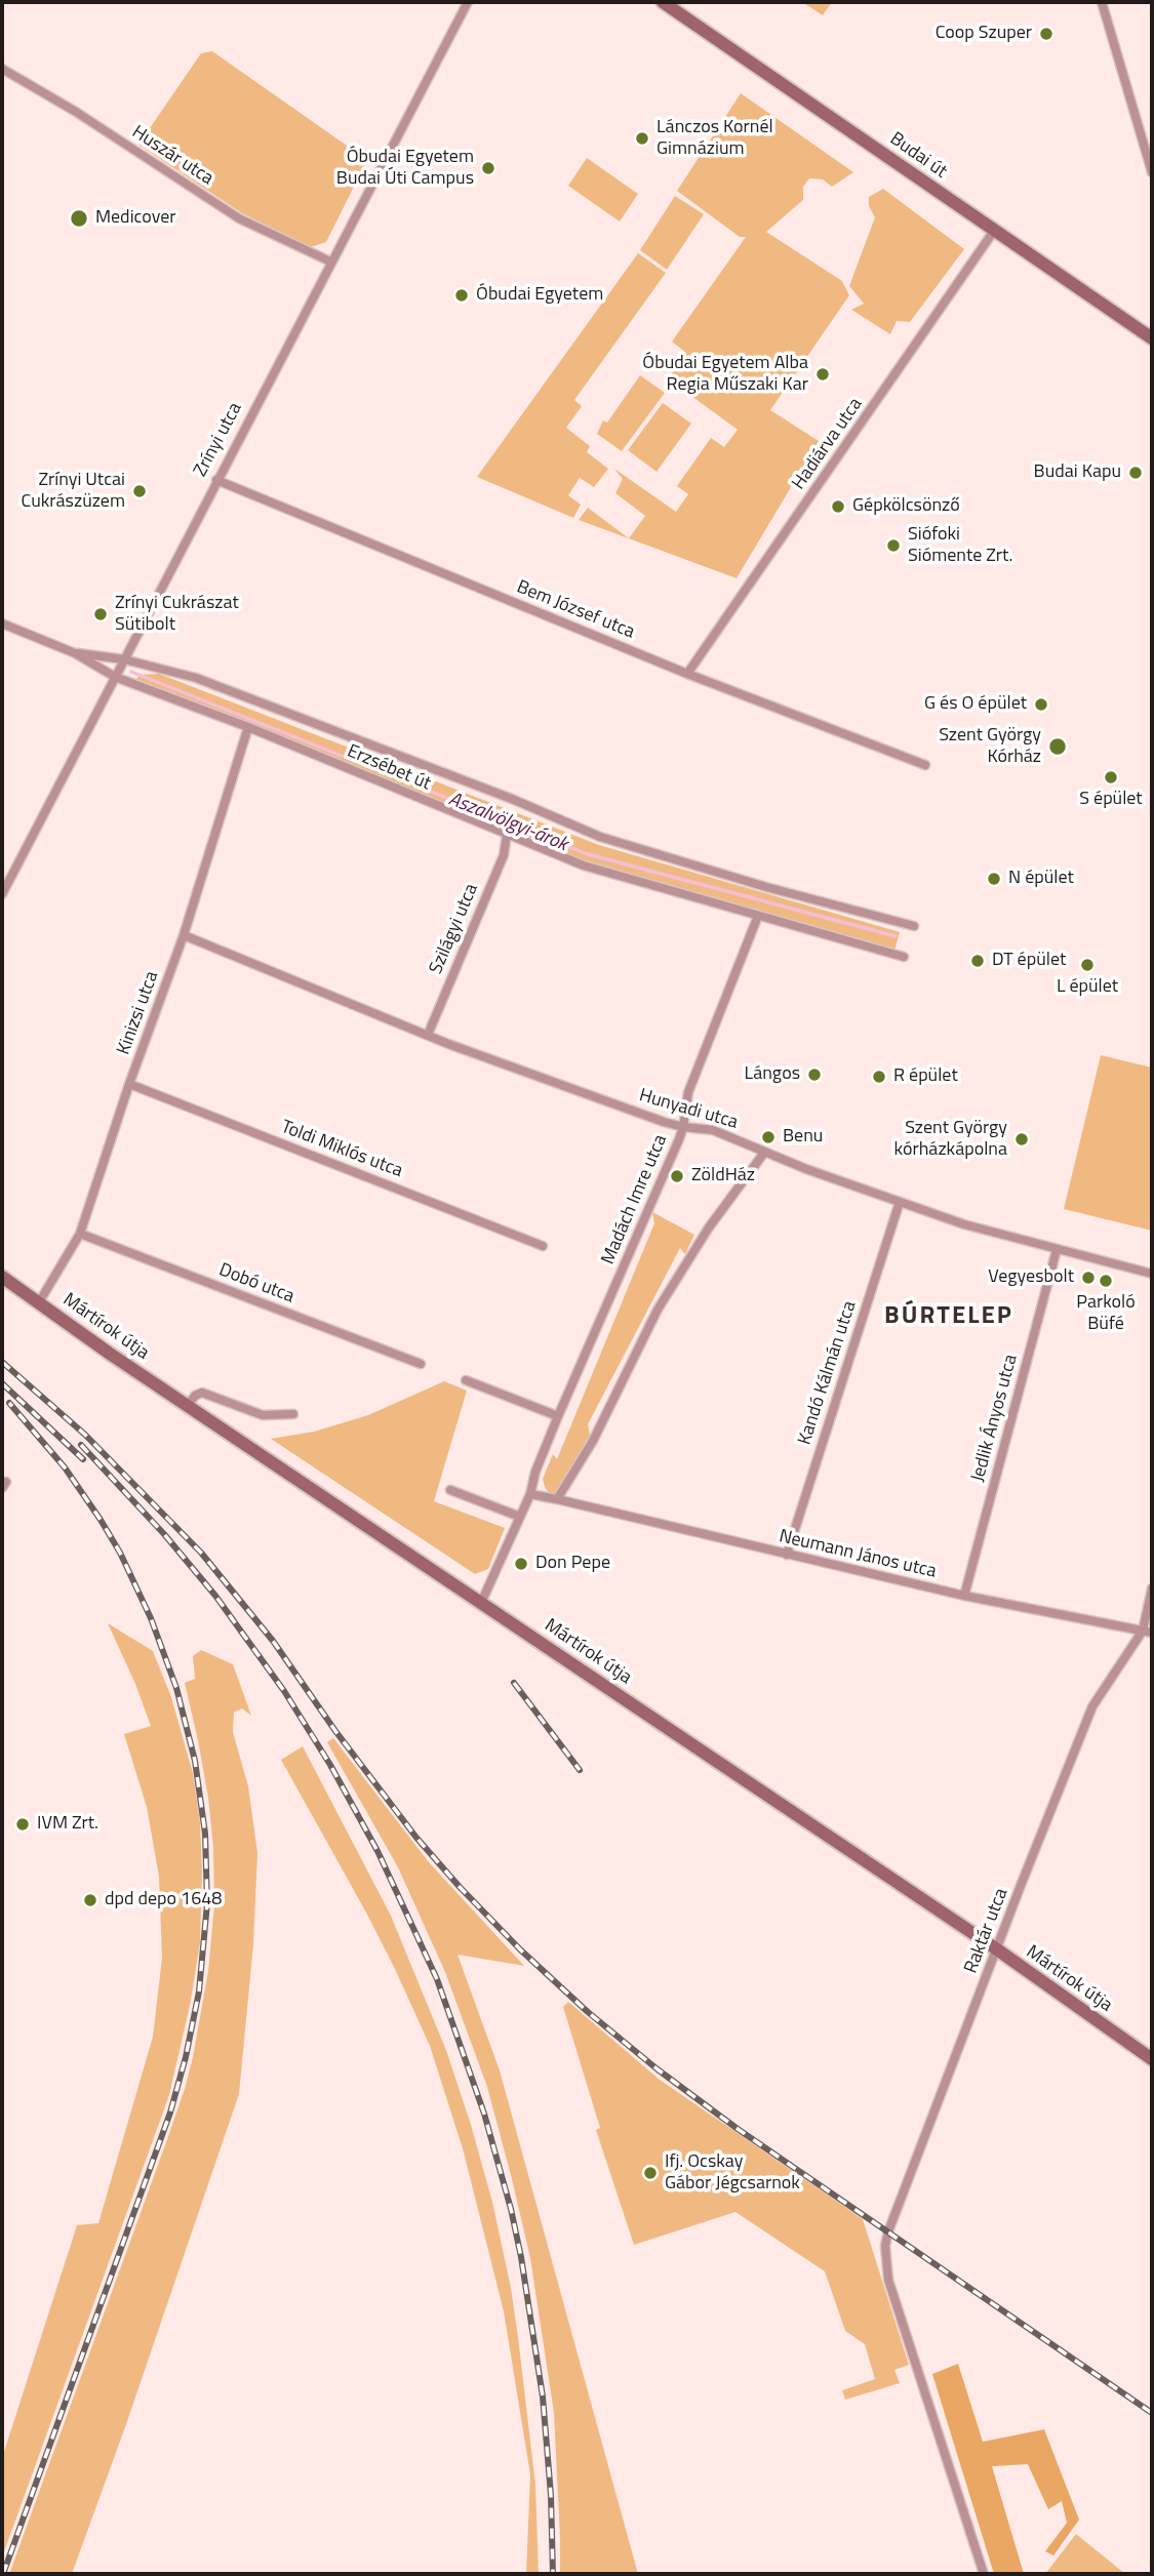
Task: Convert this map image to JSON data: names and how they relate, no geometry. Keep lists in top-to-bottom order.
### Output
{
  "streets": {
    "street": [
      "Huszár utca",
      "Budai út",
      "Zrínyi utca",
      "Hadiárva utca",
      "Bem József utca",
      "Erzsébet út",
      "Szilágyi utca",
      "Kinizsi utca",
      "Hunyadi utca",
      "Toldi Miklós utca",
      "Madách Imre utca",
      "Dobó utca",
      "Mártírok útja",
      "Kandó Kálmán utca",
      "Jedlik Ányos utca",
      "Neumann János utca",
      "Raktár utca"
    ]
  },
  "crossings": [
    ["Huszár utca", "Zrínyi utca"],
    ["Budai út", "Hadiárva utca"],
    ["Zrínyi utca", "Bem József utca"],
    ["Zrínyi utca", "Erzsébet út"],
    ["Hadiárva utca", "Bem József utca"],
    ["Erzsébet út", "Szilágyi utca"],
    ["Erzsébet út", "Kinizsi utca"],
    ["Erzsébet út", "Madách Imre utca"],
    ["Szilágyi utca", "Hunyadi utca"],
    ["Kinizsi utca", "Hunyadi utca"],
    ["Kinizsi utca", "Toldi Miklós utca"],
    ["Kinizsi utca", "Dobó utca"],
    ["Kinizsi utca", "Mártírok útja"],
    ["Hunyadi utca", "Madách Imre utca"],
    ["Hunyadi utca", "Kandó Kálmán utca"],
    ["Hunyadi utca", "Jedlik Ányos utca"],
    ["Madách Imre utca", "Mártírok útja"],
    ["Mártírok útja", "Raktár utca"],
    ["Kandó Kálmán utca", "Neumann János utca"],
    ["Jedlik Ányos utca", "Neumann János utca"],
    ["Neumann János utca", "Raktár utca"]
  ],
  "districts": ["BÚRTELEP"],
  "water": ["Aszalvölgyi-árok"],
  "places": [
    "Coop Szuper",
    "Lánczos Kornél Gimnázium",
    "Óbudai Egyetem Budai Úti Campus",
    "Medicover",
    "Óbudai Egyetem",
    "Óbudai Egyetem Alba Regia Műszaki Kar",
    "Budai Kapu",
    "Zrínyi Utcai Cukrászüzem",
    "Gépkölcsönző",
    "Siófoki Siómente Zrt.",
    "Zrínyi Cukrászat Sütibolt",
    "G és O épület",
    "Szent György Kórház",
    "S épület",
    "N épület",
    "DT épület",
    "L épület",
    "Lángos",
    "R épület",
    "Benu",
    "Szent György kórházkápolna",
    "ZöldHáz",
    "Vegyesbolt",
    "Parkoló Büfé",
    "Don Pepe",
    "IVM Zrt.",
    "dpd depo 1648",
    "Ifj. Ocskay Gábor Jégcsarnok"
  ]
}
